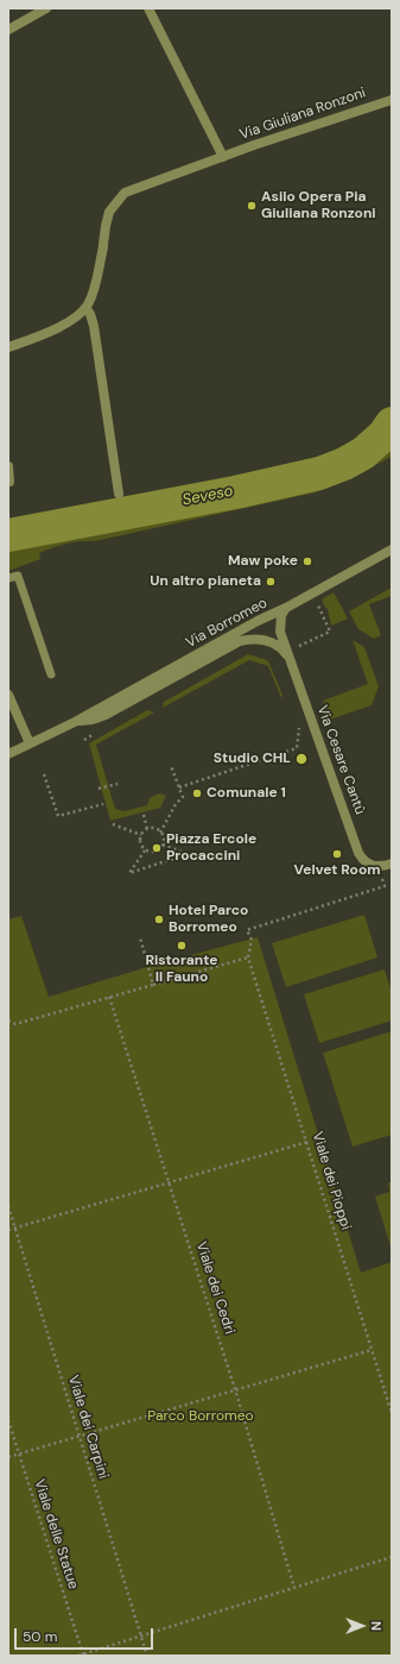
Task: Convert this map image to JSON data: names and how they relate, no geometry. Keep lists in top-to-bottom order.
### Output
{
  "streets": {
    "street": ["Via Giuliana Ronzoni", "Via Borromeo", "Via Cesare Cantù"],
    "path": [
      "Viale dei Pioppi",
      "Viale dei Cedri",
      "Viale dei Carpini",
      "Viale delle Statue"
    ]
  },
  "crossings": [
    ["Via Borromeo", "Via Cesare Cantù"]
  ],
  "water": ["Seveso"],
  "parks": ["Parco Borromeo"],
  "places": [
    "Asilo Opera Pia Giuliana Ronzoni",
    "Maw poke",
    "Un altro pianeta",
    "Studio CHL",
    "Comunale 1",
    "Piazza Ercole Procaccini",
    "Velvet Room",
    "Hotel Parco Borromeo",
    "Ristorante Il Fauno"
  ],
  "scale_bar": "50 m",
  "north": "right"
}
